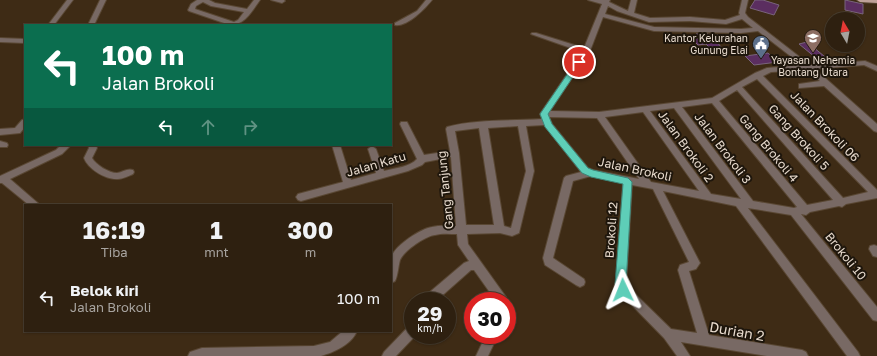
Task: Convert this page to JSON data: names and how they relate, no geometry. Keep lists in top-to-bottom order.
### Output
{
  "streets": {
    "street": [
      "Jalan Brokoli 06",
      "Gang Brokoli 5",
      "Jalan Brokoli 2",
      "Jalan Brokoli 3",
      "Gang Brokoli 4",
      "Jalan Katu",
      "Jalan Brokoli",
      "Gang Tanjung",
      "Brokoli 12",
      "Brokoli 10",
      "Durian 2"
    ]
  },
  "crossings": [
    ["Jalan Brokoli 06", "Jalan Brokoli"],
    ["Gang Brokoli 5", "Jalan Brokoli"],
    ["Jalan Brokoli 2", "Jalan Brokoli"],
    ["Jalan Brokoli 3", "Jalan Brokoli"],
    ["Gang Brokoli 4", "Jalan Brokoli"],
    ["Jalan Katu", "Gang Tanjung"],
    ["Jalan Brokoli", "Brokoli 12"],
    ["Jalan Brokoli", "Brokoli 10"],
    ["Brokoli 12", "Durian 2"]
  ],
  "places": {
    "school or university": ["Yayasan Nehemia Bontang Utara"],
    "public building": ["Kantor Kelurahan Gunung Elai"]
  },
  "north": "top",
  "page": {
    "turn": ["100 m", "Jalan Brokoli"],
    "eta": [
      "16:19",
      "Tiba",
      "1",
      "mnt",
      "300",
      "m"
    ],
    "list": [
      {
        "name": "Belok kiri",
        "note": "Jalan Brokoli",
        "value": "100 m"
      }
    ],
    "speed": "29 km/h",
    "limit": "30"
  }
}
